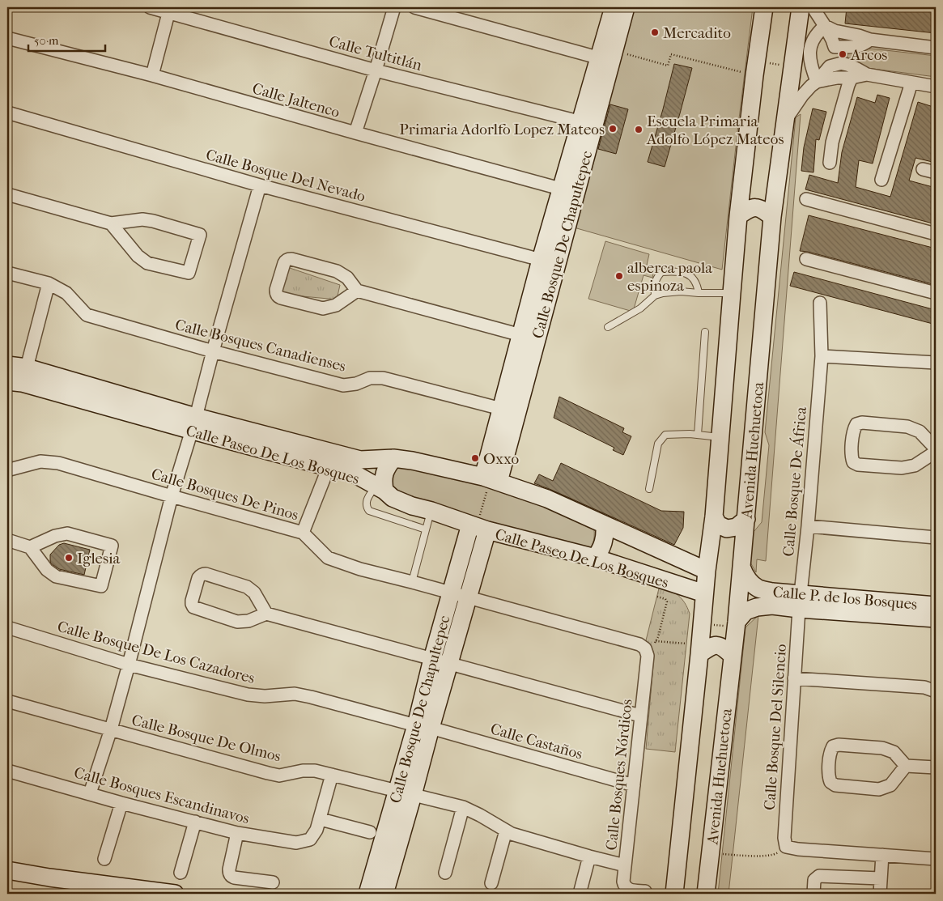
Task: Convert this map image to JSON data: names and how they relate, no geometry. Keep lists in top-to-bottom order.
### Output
{
  "streets": {
    "main road": [
      "Calle Bosque De Chapultepec",
      "Avenida Huehuetoca",
      "Calle Paseo De Los Bosques",
      "Calle P. de los Bosques"
    ],
    "street": [
      "Calle Tultitlán",
      "Calle Jaltenco",
      "Calle Bosque Del Nevado",
      "Calle Bosques Canadienses",
      "Calle Bosque De África",
      "Calle Bosques De Pinos",
      "Calle Bosque De Los Cazadores",
      "Calle Bosque Del Silencio",
      "Calle Bosque De Olmos",
      "Calle Castaños",
      "Calle Bosques Nórdicos",
      "Calle Bosques Escandinavos"
    ]
  },
  "crossings": [
    ["Calle Tultitlán", "Calle Bosque De Chapultepec"],
    ["Calle Jaltenco", "Calle Bosque De Chapultepec"],
    ["Calle Bosque Del Nevado", "Calle Bosque De Chapultepec"],
    ["Calle Bosque De Chapultepec", "Calle Bosques Canadienses"],
    ["Calle Bosque De Chapultepec", "Calle Paseo De Los Bosques"],
    ["Calle Bosque De Chapultepec", "Calle Bosques De Pinos"],
    ["Calle Bosque De Chapultepec", "Calle Bosque De Los Cazadores"],
    ["Calle Bosque De Chapultepec", "Calle Bosque De Olmos"],
    ["Calle Bosque De Chapultepec", "Calle Castaños"],
    ["Calle Bosque De Chapultepec", "Calle Bosques Nórdicos"],
    ["Avenida Huehuetoca", "Calle P. de los Bosques"],
    ["Calle Bosque De África", "Calle P. de los Bosques"],
    ["Calle Bosque De África", "Calle Bosque Del Silencio"],
    ["Calle P. de los Bosques", "Calle Bosque Del Silencio"],
    ["Calle Bosque De Los Cazadores", "Calle Castaños"],
    ["Calle Bosque De Olmos", "Calle Bosques Nórdicos"],
    ["Calle Castaños", "Calle Bosques Nórdicos"]
  ],
  "places": [
    "Mercadito",
    "Arcos",
    "Primaria Adorlfo Lopez Mateos",
    "Escuela Primaria Adolfo López Mateos",
    "alberca paola espinoza",
    "Oxxo",
    "Iglesia"
  ],
  "scale_bar": "50 m"
}
